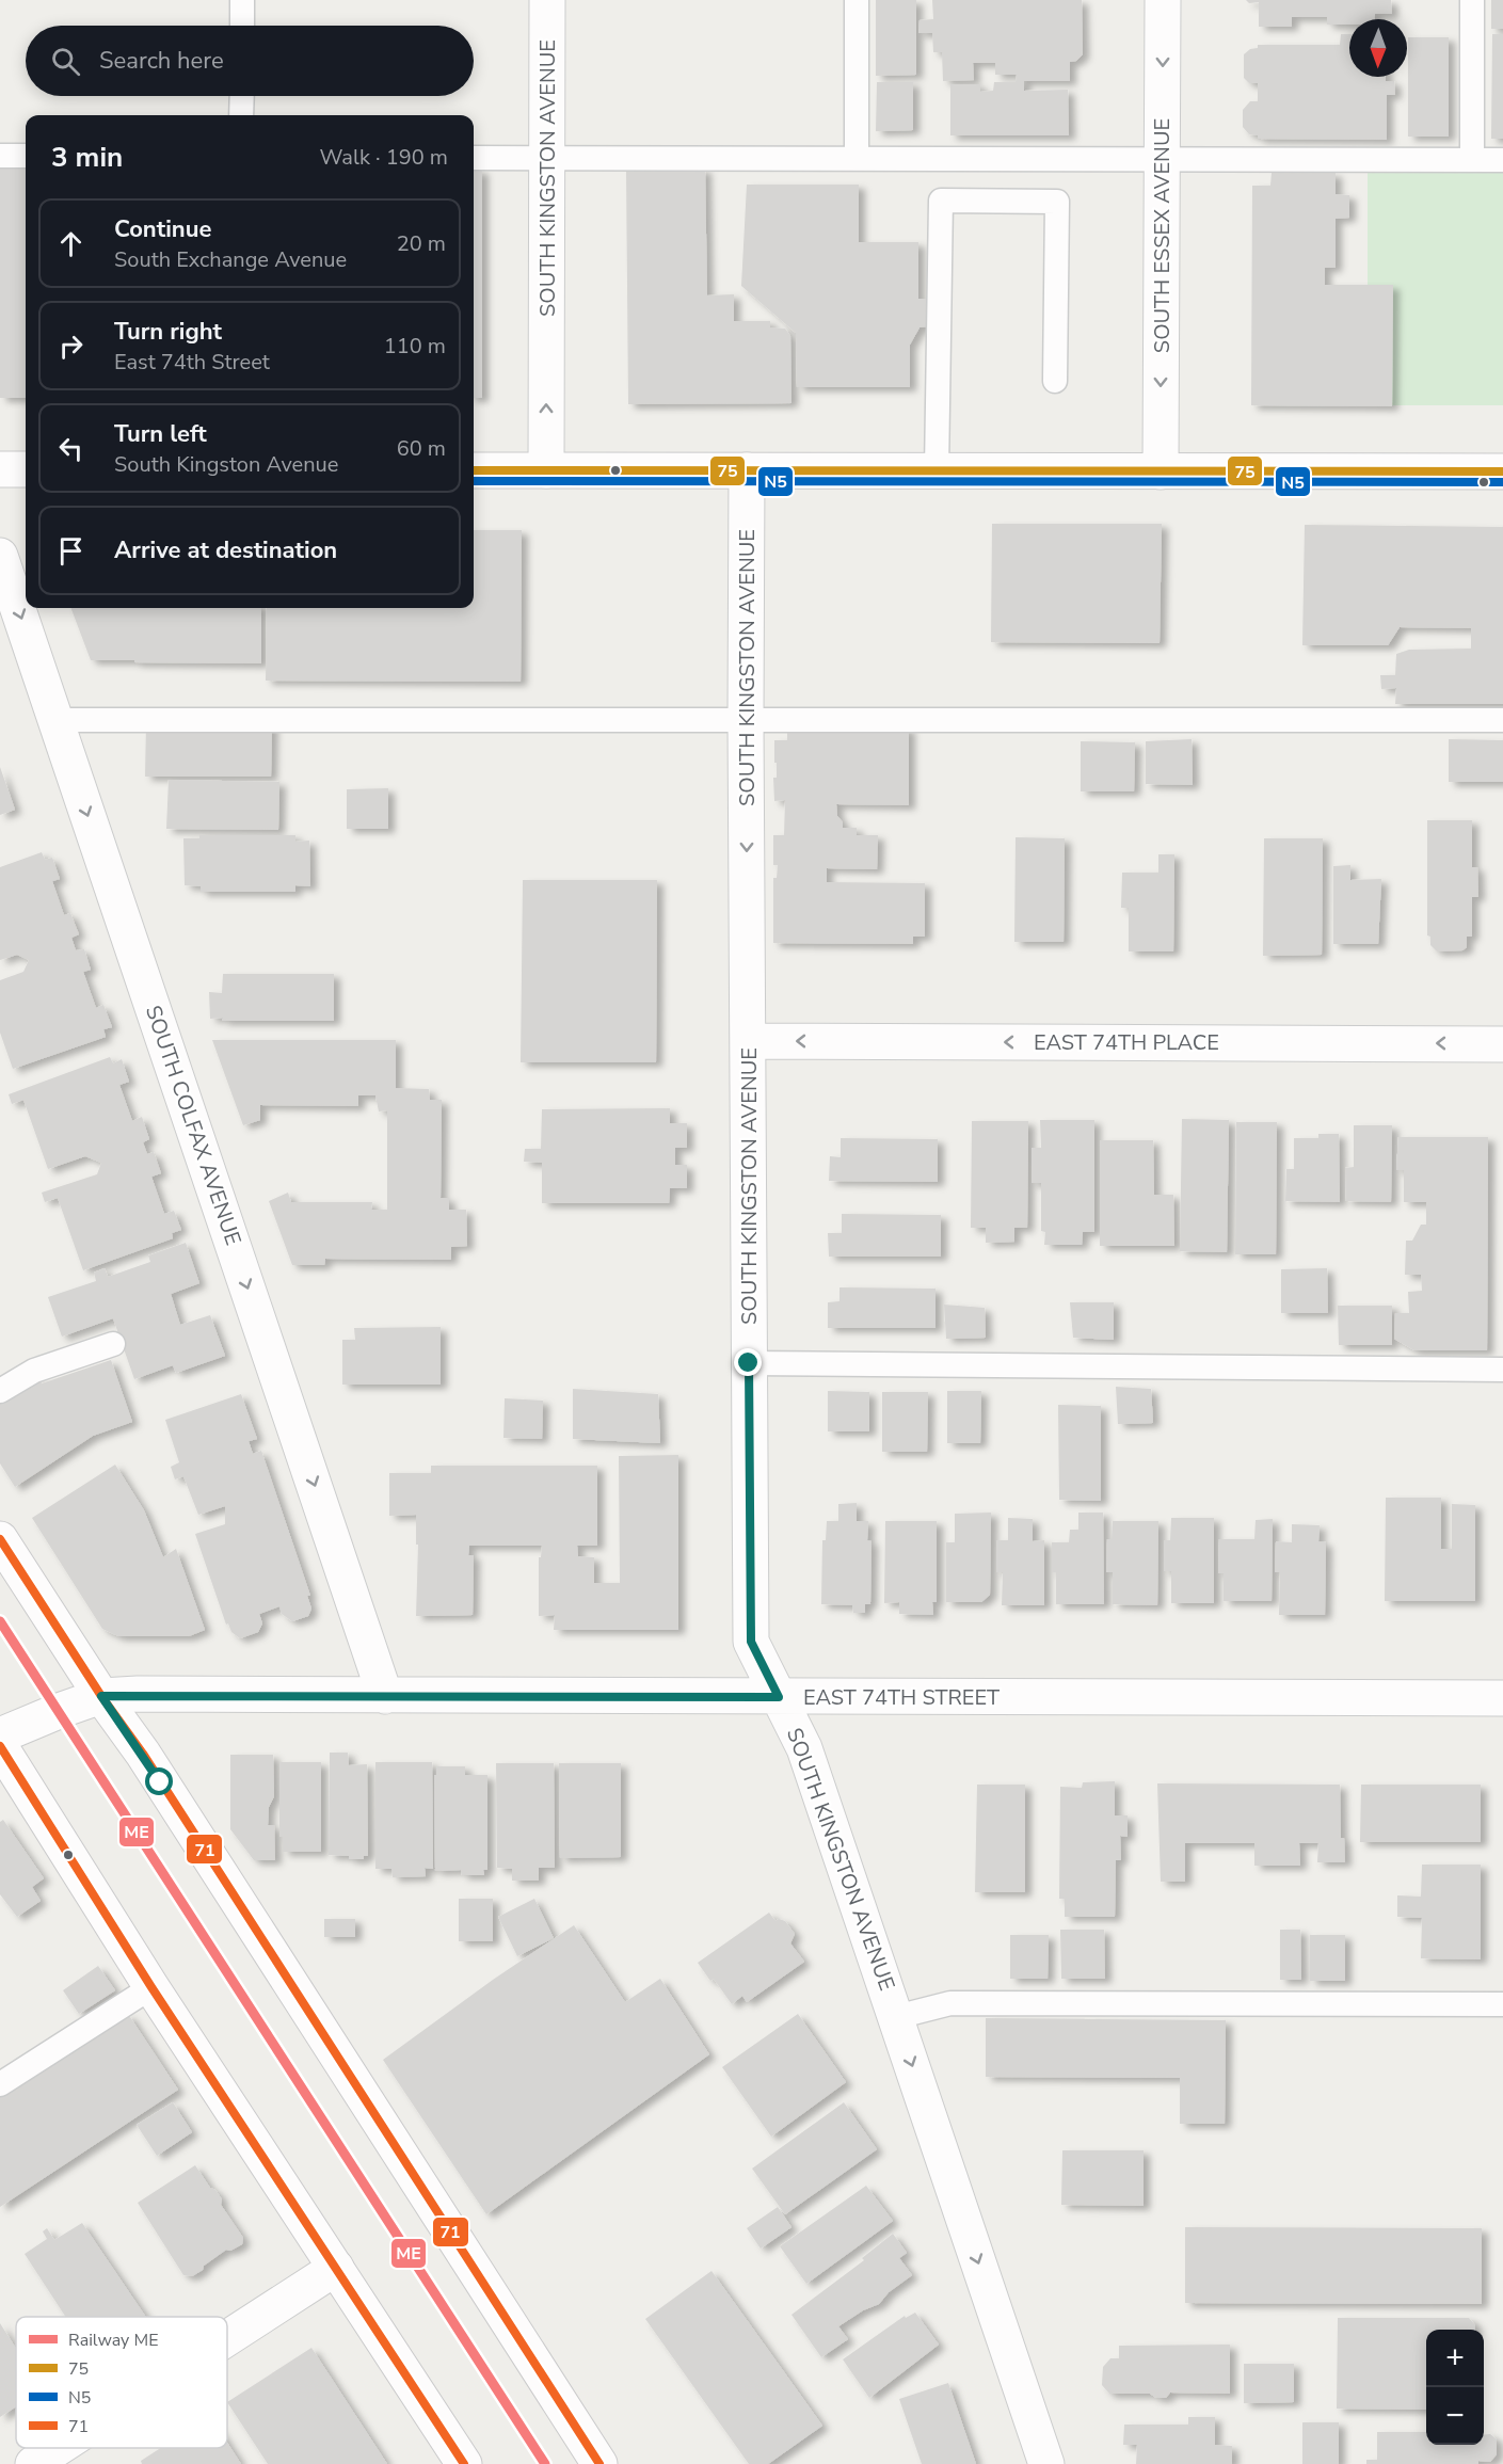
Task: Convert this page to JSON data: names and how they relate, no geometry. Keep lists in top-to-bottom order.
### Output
{
  "streets": {
    "street": [
      "SOUTH KINGSTON AVENUE",
      "SOUTH ESSEX AVENUE",
      "EAST 74TH PLACE",
      "SOUTH COLFAX AVENUE",
      "EAST 74TH STREET"
    ]
  },
  "crossings": [
    ["SOUTH KINGSTON AVENUE", "EAST 74TH PLACE"],
    ["SOUTH KINGSTON AVENUE", "EAST 74TH STREET"],
    ["SOUTH COLFAX AVENUE", "EAST 74TH STREET"]
  ],
  "one_way": ["SOUTH ESSEX AVENUE", "EAST 74TH PLACE", "SOUTH COLFAX AVENUE"],
  "lines": [
    "transit line 75",
    "transit line N5",
    "transit line 71",
    "rail line ME"
  ],
  "legend": [
    "Railway ME",
    "75",
    "N5",
    "71"
  ],
  "north": "bottom",
  "page": {
    "search": "Search here",
    "heading": ["3 min", "Walk · 190 m"],
    "list": [
      ["Continue", "South Exchange Avenue", "20 m"],
      ["Turn right", "East 74th Street", "110 m"],
      ["Turn left", "South Kingston Avenue", "60 m"],
      "Arrive at destination"
    ],
    "map_buttons": ["+", "−"]
  }
}
